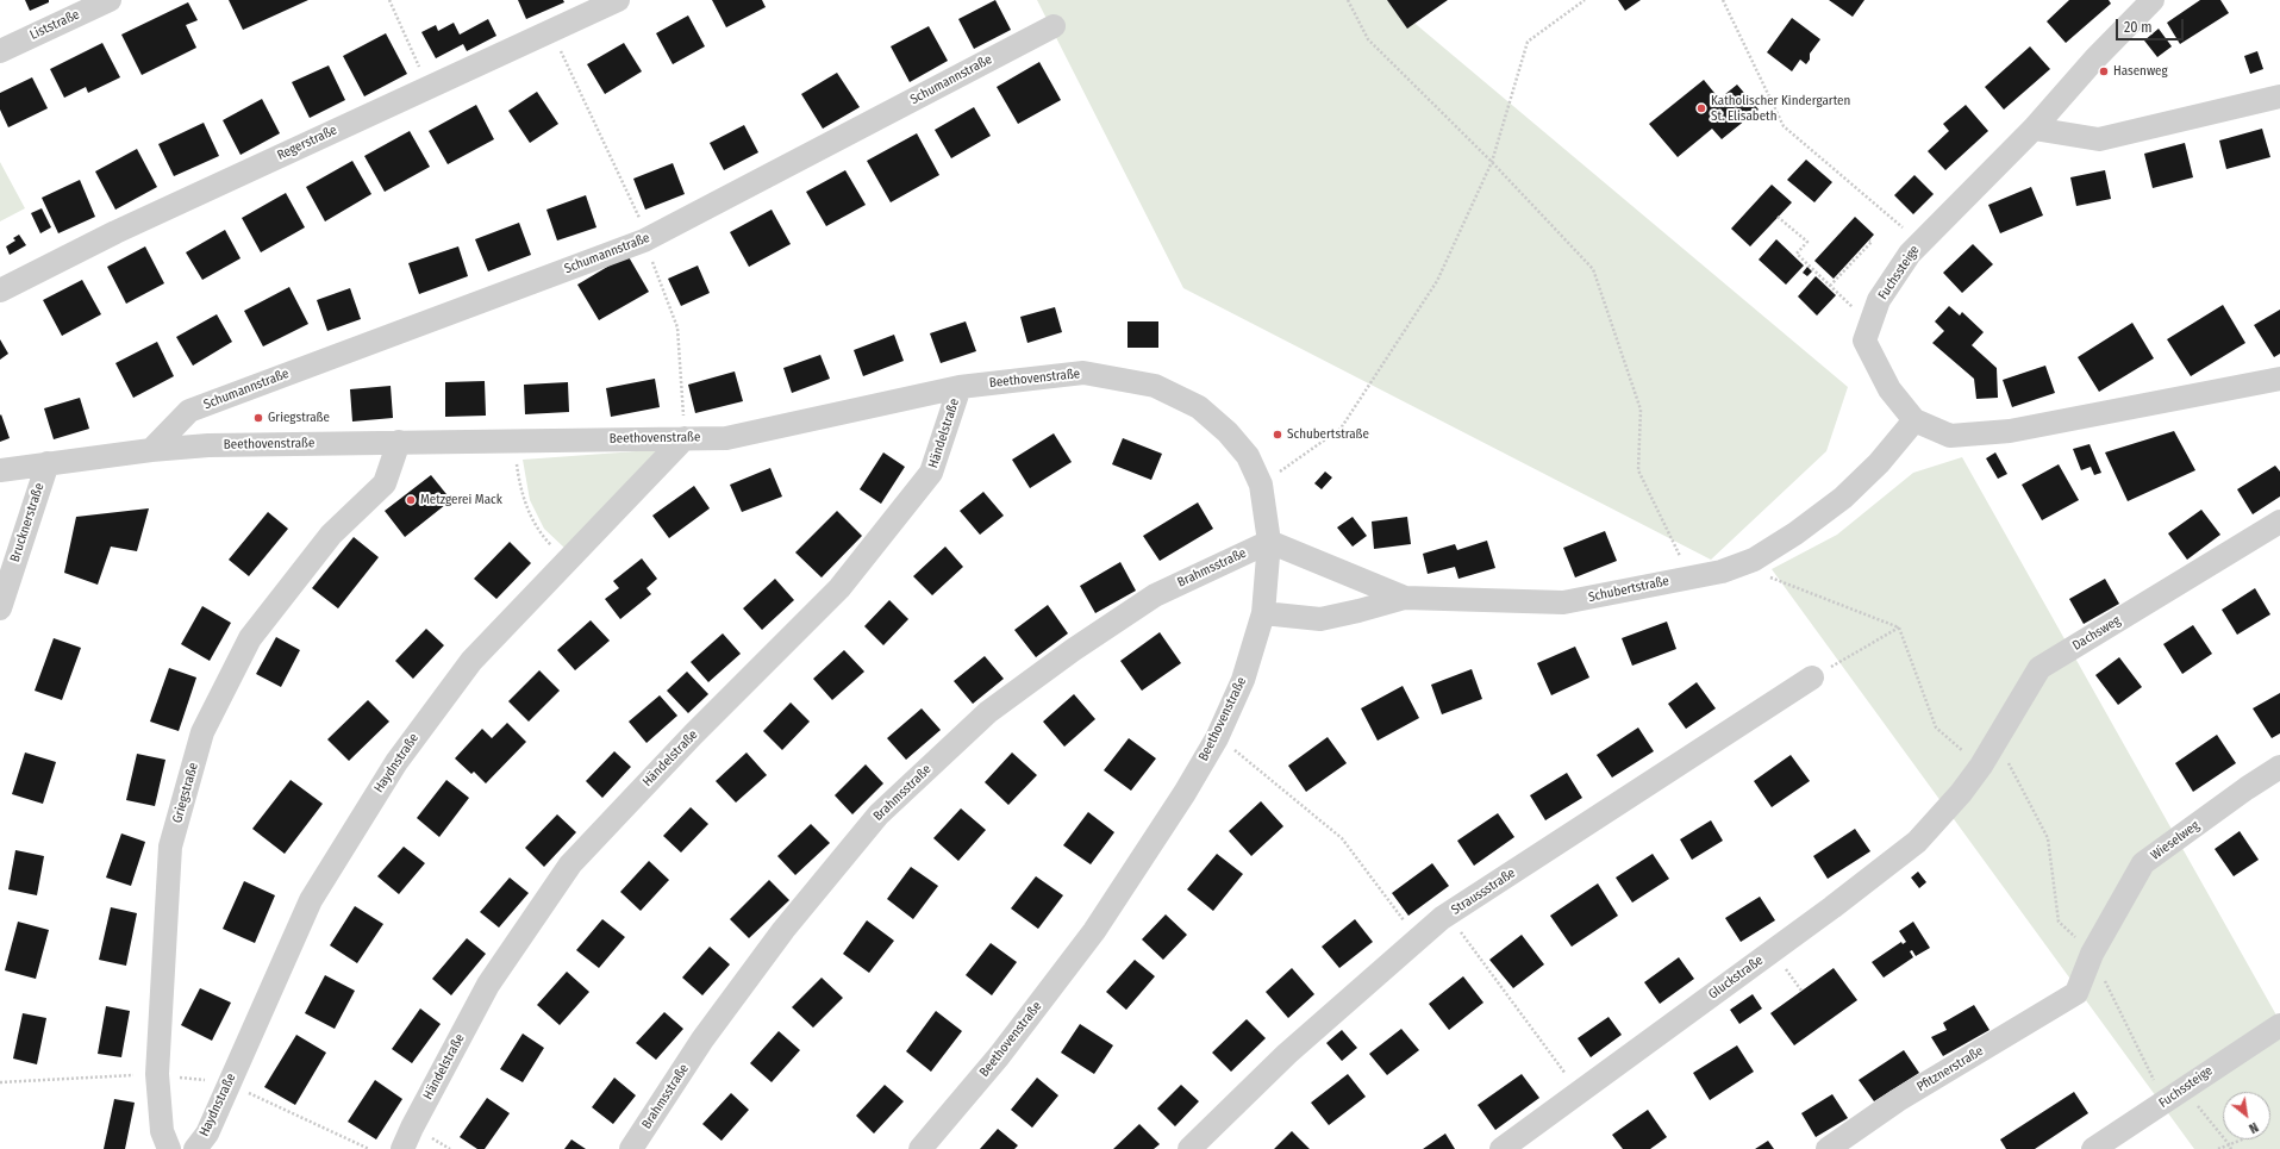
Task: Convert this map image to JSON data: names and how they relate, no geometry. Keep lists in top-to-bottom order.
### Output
{
  "streets": {
    "street": [
      "Liststraße",
      "Schumannstraße",
      "Regerstraße",
      "Fuchssteige",
      "Beethovenstraße",
      "Händelstraße",
      "Brucknerstraße",
      "Brahmsstraße",
      "Schubertstraße",
      "Dachsweg",
      "Haydnstraße",
      "Griegstraße",
      "Wieselweg",
      "Straussstraße",
      "Gluckstraße",
      "Pfitznerstraße"
    ]
  },
  "crossings": [
    ["Schumannstraße", "Beethovenstraße"],
    ["Fuchssteige", "Schubertstraße"],
    ["Beethovenstraße", "Händelstraße"],
    ["Beethovenstraße", "Brucknerstraße"],
    ["Beethovenstraße", "Brahmsstraße"],
    ["Beethovenstraße", "Schubertstraße"],
    ["Beethovenstraße", "Haydnstraße"],
    ["Beethovenstraße", "Griegstraße"],
    ["Brahmsstraße", "Schubertstraße"],
    ["Dachsweg", "Gluckstraße"],
    ["Wieselweg", "Pfitznerstraße"]
  ],
  "places": [
    "Hasenweg",
    "Katholischer Kindergarten St. Elisabeth",
    "Griegstraße",
    "Schubertstraße",
    "Metzgerei Mack"
  ],
  "scale_bar": "20 m",
  "north": "bottom right"
}
